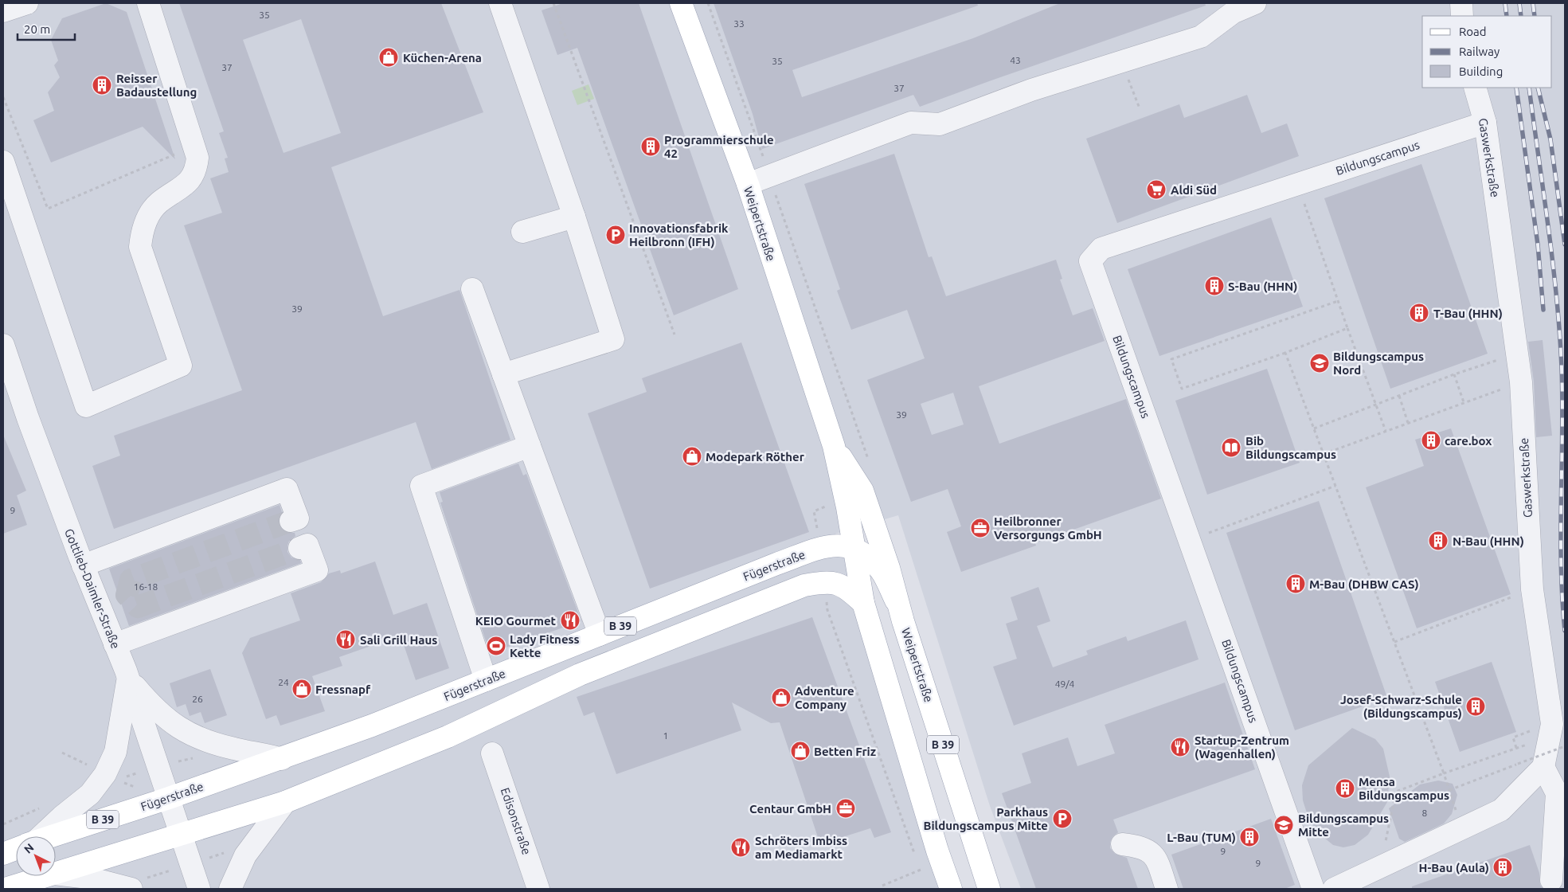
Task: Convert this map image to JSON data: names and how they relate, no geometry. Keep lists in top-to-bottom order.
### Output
{
  "streets": {
    "main road": ["Weipertstraße", "Fügerstraße", "B 39"],
    "street": [
      "Bildungscampus",
      "Gaswerkstraße",
      "Gottlieb-Daimler-Straße",
      "Edisonstraße"
    ]
  },
  "crossings": [
    ["Bildungscampus", "Gaswerkstraße"],
    ["Weipertstraße", "Fügerstraße"],
    ["Weipertstraße", "B 39"],
    ["Fügerstraße", "Gottlieb-Daimler-Straße"],
    ["Fügerstraße", "B 39"],
    ["Gottlieb-Daimler-Straße", "B 39"]
  ],
  "places": {
    "shop": [
      "Küchen-Arena",
      "Modepark Röther",
      "Fressnapf",
      "Adventure Company",
      "Betten Friz"
    ],
    "building": [
      "Reisser Badaustellung",
      "Programmierschule 42",
      "S-Bau (HHN)",
      "T-Bau (HHN)",
      "care.box",
      "N-Bau (HHN)",
      "M-Bau (DHBW CAS)",
      "Josef-Schwarz-Schule (Bildungscampus)",
      "Mensa Bildungscampus",
      "L-Bau (TUM)",
      "H-Bau (Aula)"
    ],
    "supermarket": ["Aldi Süd"],
    "parking": ["Innovationsfabrik Heilbronn (IFH)", "Parkhaus Bildungscampus Mitte"],
    "school or university": ["Bildungscampus Nord", "Bildungscampus Mitte"],
    "library": ["Bib Bildungscampus"],
    "office": ["Heilbronner Versorgungs GmbH", "Centaur GmbH"],
    "restaurant": [
      "KEIO Gourmet",
      "Sali Grill Haus",
      "Startup-Zentrum (Wagenhallen)",
      "Schröters Imbiss am Mediamarkt"
    ],
    "sports": ["Lady Fitness Kette"]
  },
  "house_numbers": [
    "35",
    "33",
    "43",
    "35",
    "37",
    "37",
    "39",
    "39",
    "9",
    "16-18",
    "24",
    "49/4",
    "26",
    "1",
    "8",
    "9",
    "9"
  ],
  "legend": ["Road", "Railway", "Building"],
  "scale_bar": "20 m",
  "north": "top left"
}
